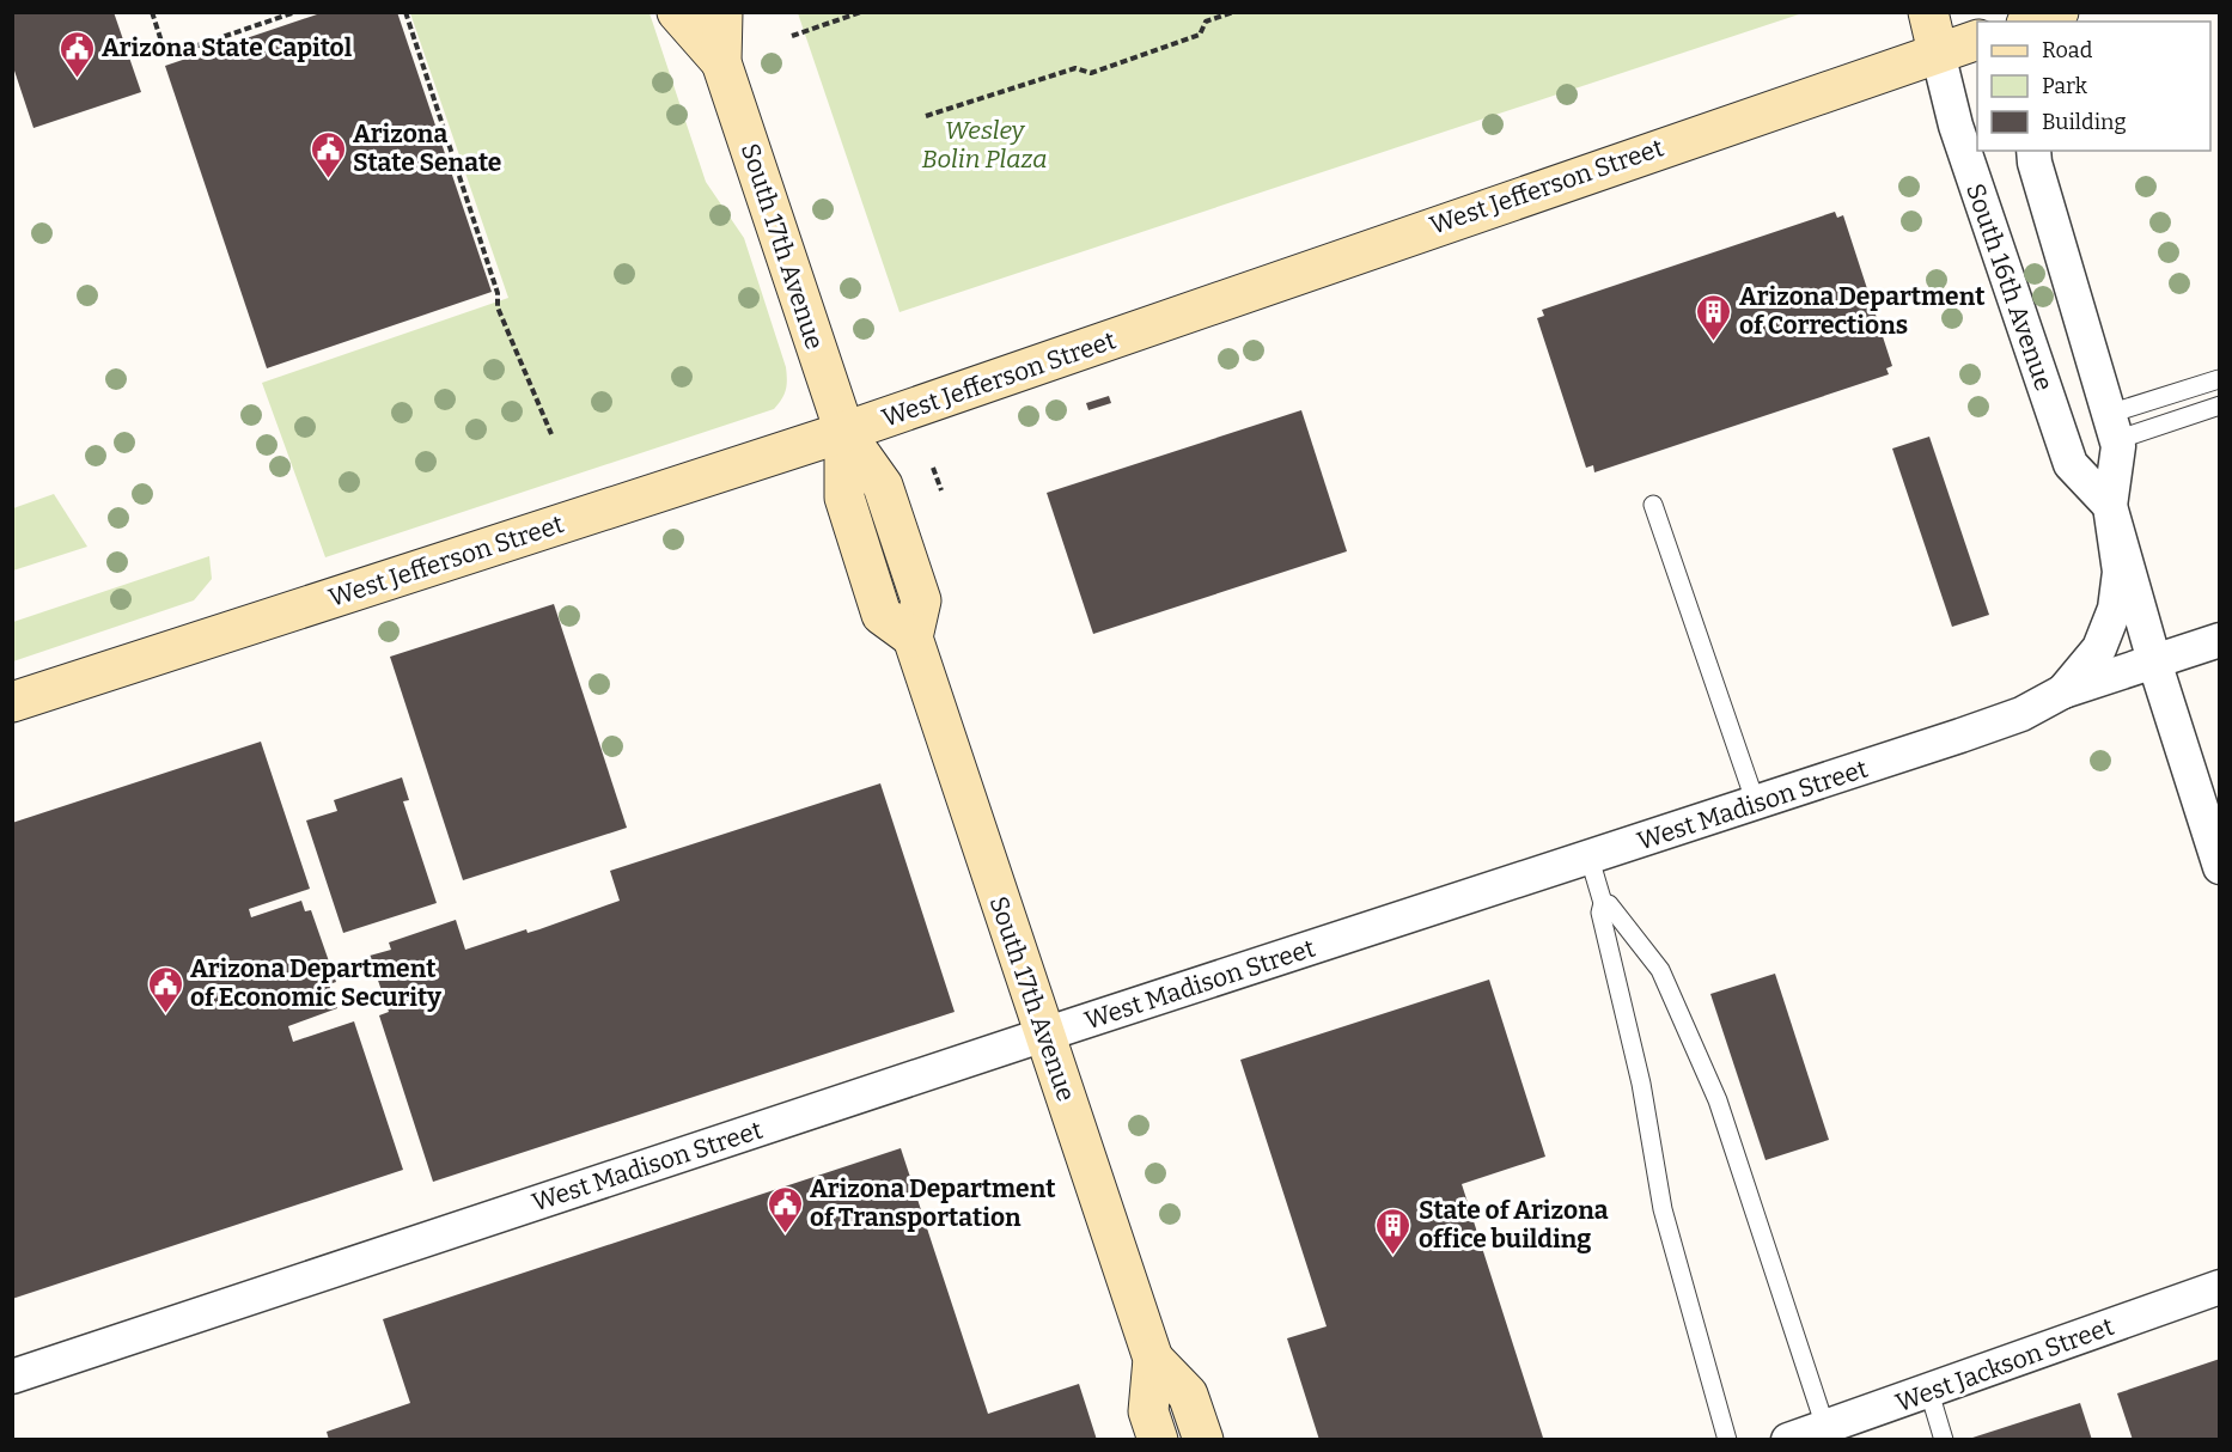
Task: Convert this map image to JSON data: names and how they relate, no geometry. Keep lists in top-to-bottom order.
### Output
{
  "streets": {
    "main road": ["West Jefferson Street", "South 17th Avenue"],
    "street": ["South 16th Avenue", "West Madison Street", "West Jackson Street"]
  },
  "crossings": [
    ["West Jefferson Street", "South 17th Avenue"],
    ["West Jefferson Street", "South 16th Avenue"],
    ["South 17th Avenue", "West Madison Street"],
    ["South 16th Avenue", "West Madison Street"]
  ],
  "parks": ["Wesley Bolin Plaza"],
  "places": {
    "public building": [
      "Arizona State Capitol",
      "Arizona State Senate",
      "Arizona Department of Economic Security",
      "Arizona Department of Transportation"
    ],
    "building": ["Arizona Department of Corrections", "State of Arizona office building"]
  },
  "legend": ["Road", "Park", "Building"]
}
